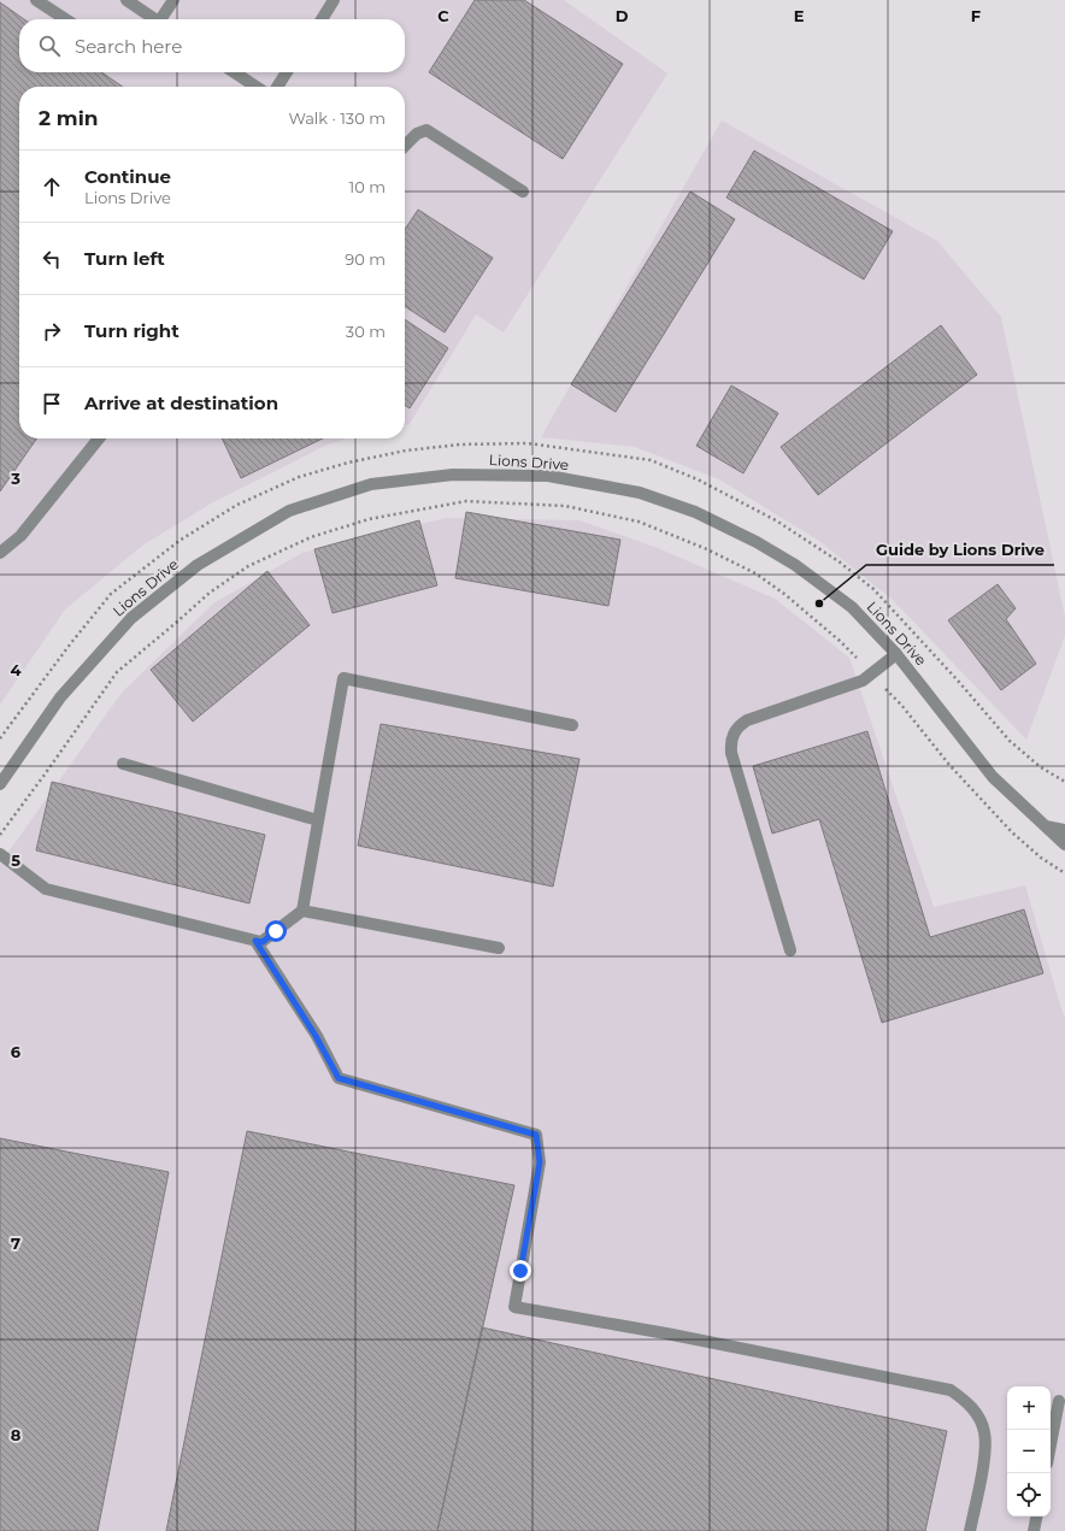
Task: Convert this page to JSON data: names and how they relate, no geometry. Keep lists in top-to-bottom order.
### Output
{
  "streets": {
    "street": ["Lions Drive"]
  },
  "places": ["Guide by Lions Drive"],
  "page": {
    "search": "Search here",
    "heading": ["2 min", "Walk · 130 m"],
    "list": [
      ["Continue", "Lions Drive", "10 m"],
      ["Turn left", "90 m"],
      ["Turn right", "30 m"],
      "Arrive at destination"
    ],
    "map_buttons": ["+", "−"]
  },
  "grid": {
    "columns": [
      "C",
      "D",
      "E",
      "F"
    ],
    "rows": [
      "3",
      "4",
      "5",
      "6",
      "7",
      "8"
    ]
  }
}
